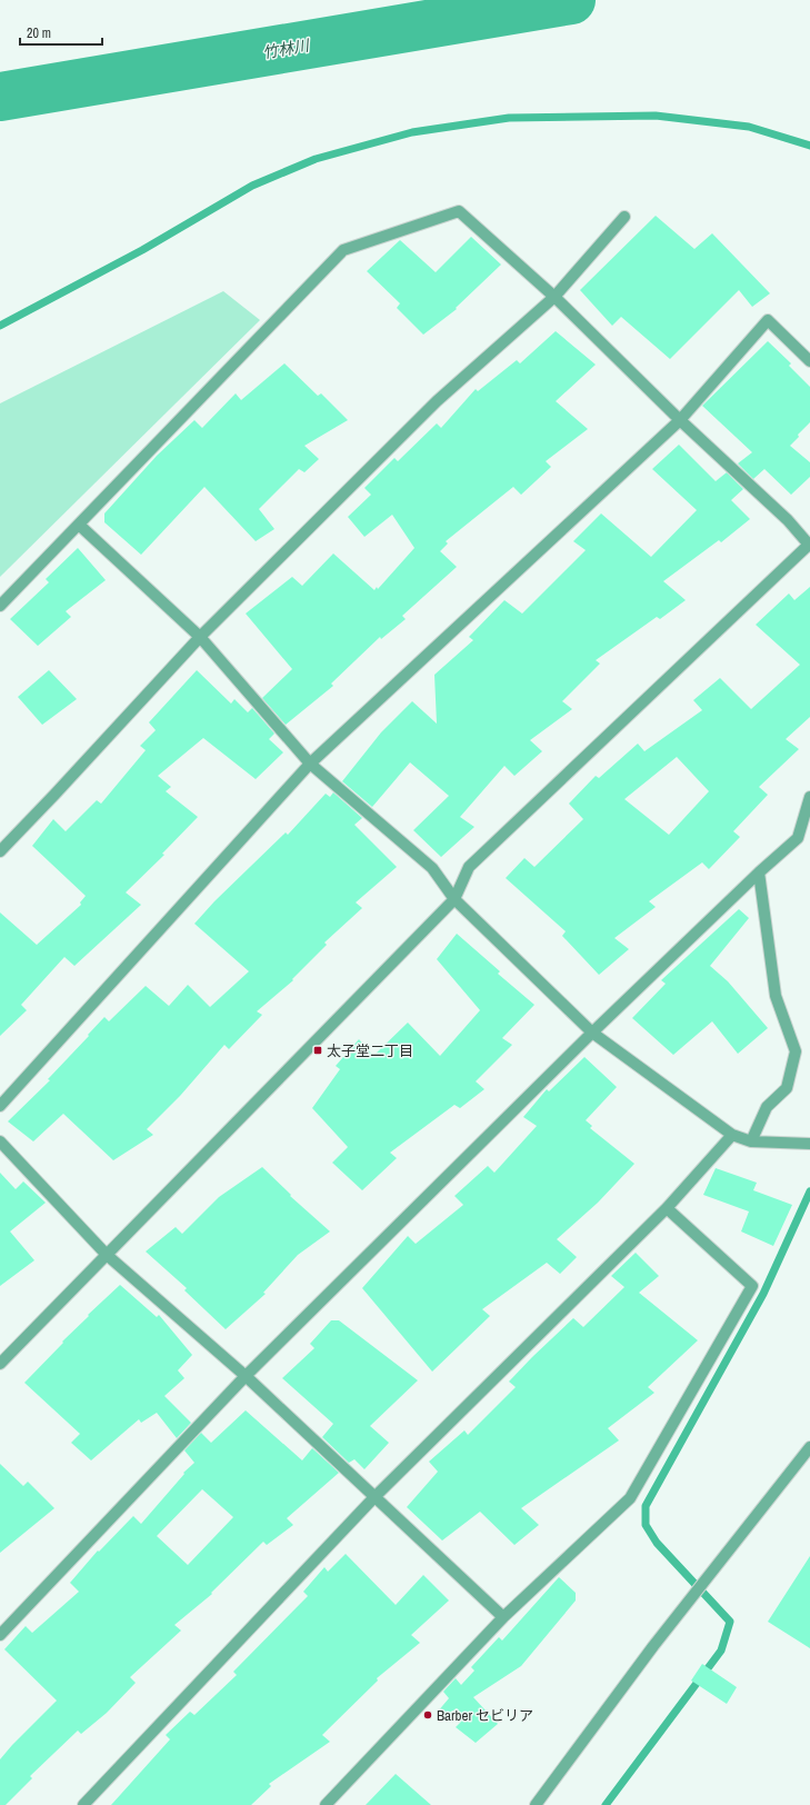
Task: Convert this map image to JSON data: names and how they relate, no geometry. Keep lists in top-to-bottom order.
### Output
{
  "water": ["竹林川"],
  "places": {
    "transit": ["太子堂二丁目"],
    "other": ["Barber セビリア"]
  },
  "scale_bar": "20 m"
}
